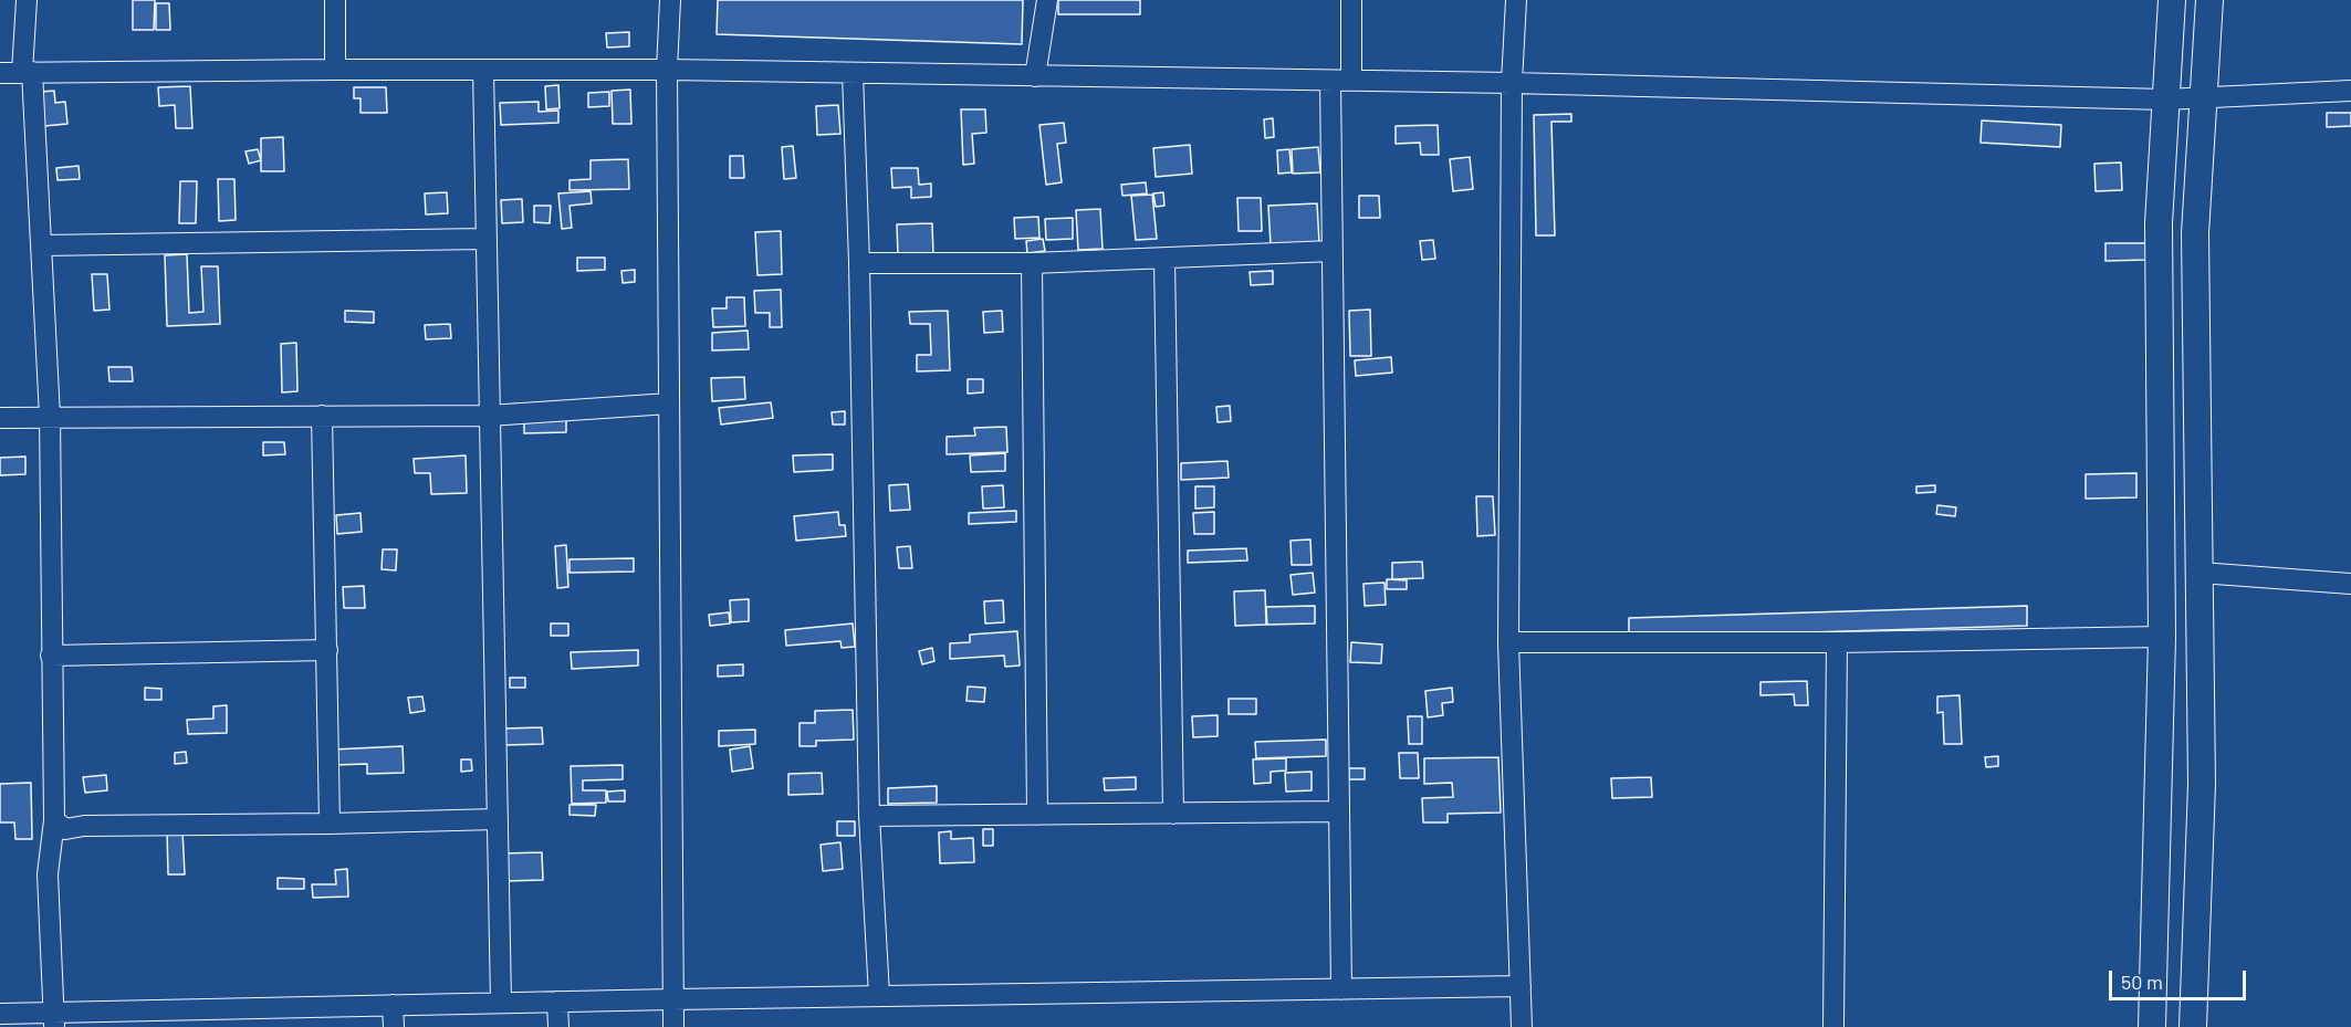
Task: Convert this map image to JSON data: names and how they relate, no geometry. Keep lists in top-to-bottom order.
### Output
{
  "scale_bar": "50 m"
}
